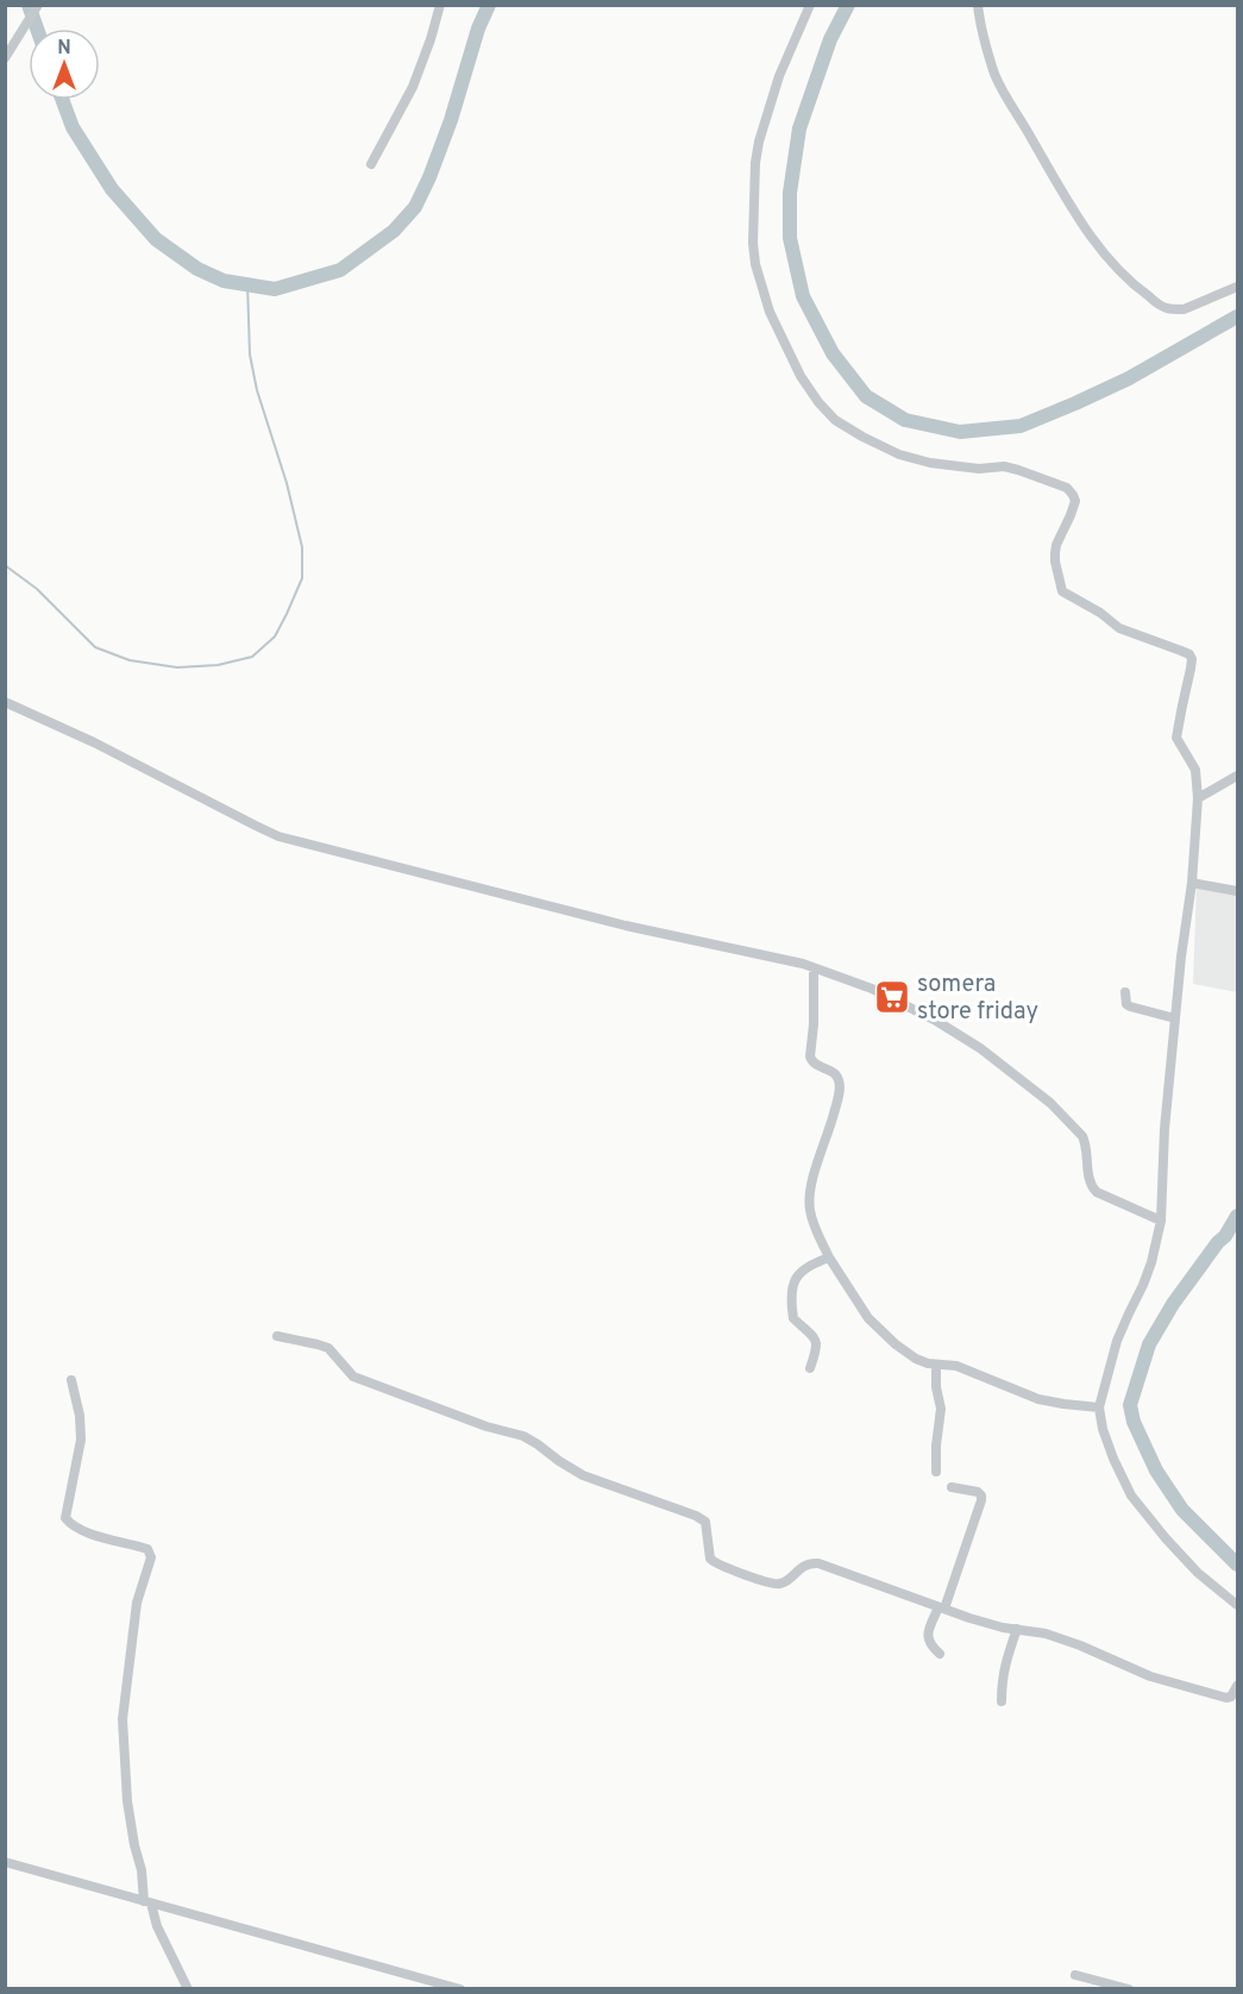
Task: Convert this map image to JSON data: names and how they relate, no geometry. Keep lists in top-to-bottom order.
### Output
{
  "places": {
    "supermarket": ["somera store friday"]
  },
  "north": "top"
}
